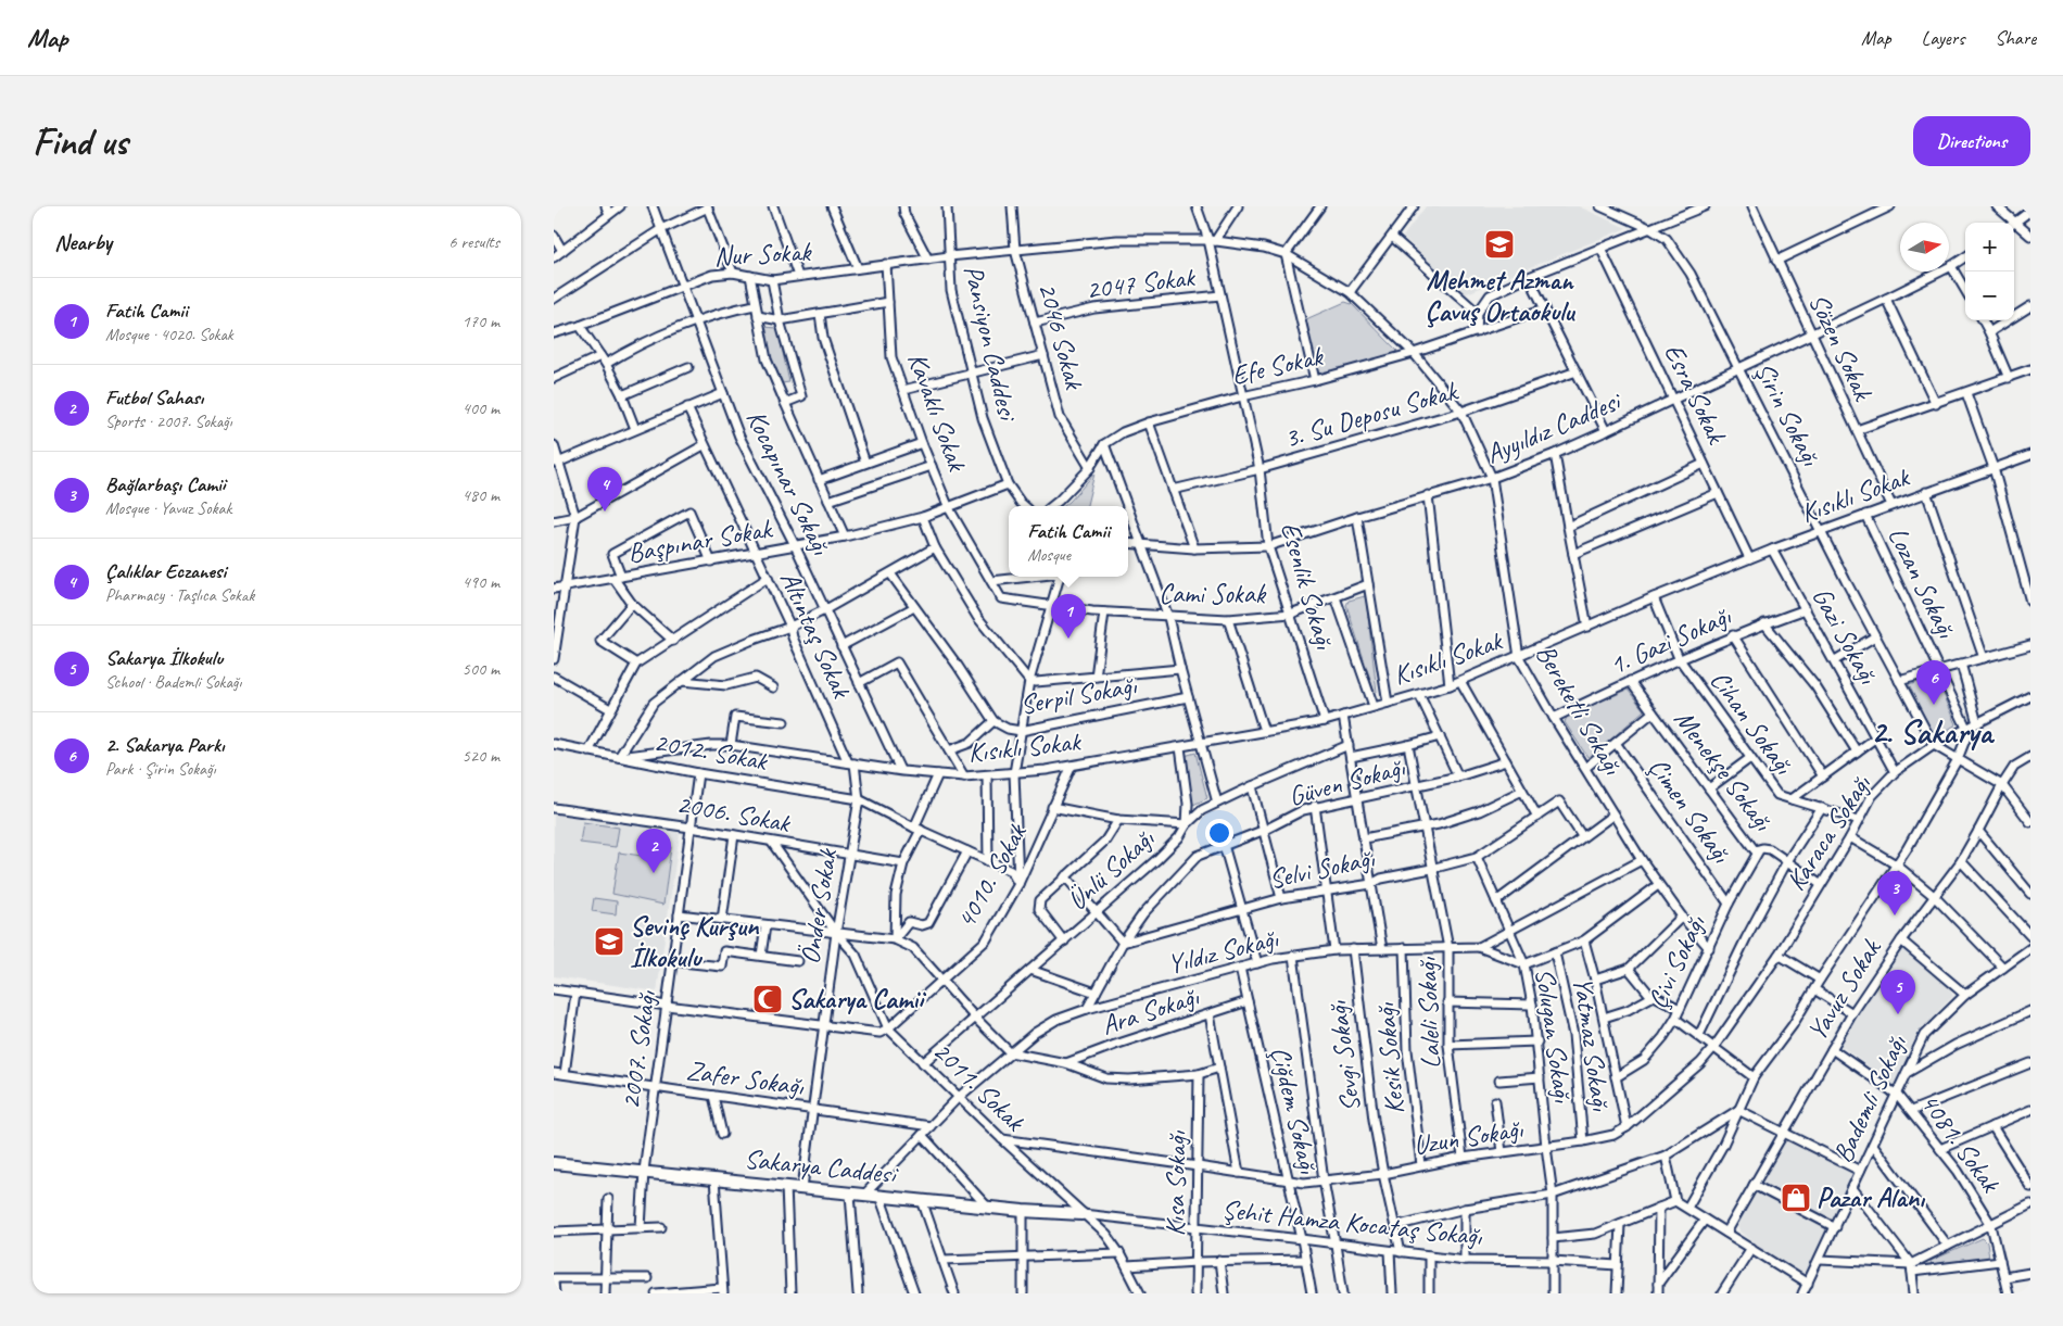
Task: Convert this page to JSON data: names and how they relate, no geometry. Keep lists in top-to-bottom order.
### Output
{
  "streets": {
    "street": [
      "Nur Sokak",
      "2047 Sokak",
      "2046 Sokak",
      "Pansiyon Caddesi",
      "Sözen Sokak",
      "Efe Sokak",
      "Esra Sokak",
      "Kavaklı Sokak",
      "Şirin Sokağı",
      "3. Su Deposu Sokak",
      "Ayyıldız Caddesi",
      "Kocapınar Sokağı",
      "Kısıklı Sokak",
      "Başpınar Sokak",
      "Lozan Sokağı",
      "Esenlik Sokağı",
      "Cami Sokak",
      "Altıntaş Sokak",
      "Gazi Sokağı",
      "1. Gazi Sokağı",
      "Serpil Sokağı",
      "Bereketli Sokağı",
      "Cihan Sokağı",
      "2012. Sokak",
      "Menekşe Sokağı",
      "Güven Sokağı",
      "Çimen Sokağı",
      "2006. Sokak",
      "Karaca Sokağı",
      "Selvi Sokağı",
      "Ünlü Sokağı",
      "4010. Sokak",
      "Önder Sokak",
      "Yıldız Sokağı",
      "Çivi Sokağı",
      "Yavuz Sokak",
      "Ara Sokağı",
      "Laleli Sokağı",
      "Solugan Sokağı",
      "Yatmaz Sokağı",
      "2007. Sokağı",
      "Sevgi Sokağı",
      "Kesik Sokağı",
      "Zafer Sokağı",
      "2011. Sokak",
      "Bademli Sokağı",
      "Çiğdem Sokağı",
      "Uzun Sokağı",
      "4081. Sokak",
      "Sakarya Caddesi",
      "Kısa Sokağı",
      "Şehit Hamza Kocataş Sokağı"
    ]
  },
  "crossings": [
    ["Nur Sokak", "2046 Sokak"],
    ["Nur Sokak", "Pansiyon Caddesi"],
    ["Nur Sokak", "Kavaklı Sokak"],
    ["Nur Sokak", "Kocapınar Sokağı"],
    ["Nur Sokak", "Esenlik Sokağı"],
    ["Nur Sokak", "Bereketli Sokağı"],
    ["2047 Sokak", "2046 Sokak"],
    ["2047 Sokak", "Esenlik Sokağı"],
    ["Pansiyon Caddesi", "Başpınar Sokak"],
    ["Sözen Sokak", "Ayyıldız Caddesi"],
    ["Sözen Sokak", "Kısıklı Sokak"],
    ["Efe Sokak", "Esenlik Sokağı"],
    ["Efe Sokak", "Bereketli Sokağı"],
    ["Esra Sokak", "Ayyıldız Caddesi"],
    ["Esra Sokak", "Kısıklı Sokak"],
    ["Kavaklı Sokak", "Başpınar Sokak"],
    ["Kavaklı Sokak", "Cami Sokak"],
    ["Şirin Sokağı", "Ayyıldız Caddesi"],
    ["Şirin Sokağı", "Kısıklı Sokak"],
    ["Şirin Sokağı", "Karaca Sokağı"],
    ["3. Su Deposu Sokak", "Esenlik Sokağı"],
    ["3. Su Deposu Sokak", "Bereketli Sokağı"],
    ["Ayyıldız Caddesi", "Esenlik Sokağı"],
    ["Ayyıldız Caddesi", "Bereketli Sokağı"],
    ["Kocapınar Sokağı", "Kısıklı Sokak"],
    ["Kocapınar Sokağı", "Başpınar Sokak"],
    ["Kısıklı Sokak", "Lozan Sokağı"],
    ["Kısıklı Sokak", "Esenlik Sokağı"],
    ["Kısıklı Sokak", "Altıntaş Sokak"],
    ["Kısıklı Sokak", "Gazi Sokağı"],
    ["Kısıklı Sokak", "Bereketli Sokağı"],
    ["Kısıklı Sokak", "Cihan Sokağı"],
    ["Kısıklı Sokak", "4010. Sokak"],
    ["Kısıklı Sokak", "Önder Sokak"],
    ["Başpınar Sokak", "Altıntaş Sokak"],
    ["Lozan Sokağı", "Karaca Sokağı"],
    ["Esenlik Sokağı", "Cami Sokak"],
    ["Esenlik Sokağı", "Bereketli Sokağı"],
    ["Altıntaş Sokak", "Önder Sokak"],
    ["Gazi Sokağı", "1. Gazi Sokağı"],
    ["Gazi Sokağı", "Karaca Sokağı"],
    ["1. Gazi Sokağı", "Bereketli Sokağı"],
    ["1. Gazi Sokağı", "Cihan Sokağı"],
    ["1. Gazi Sokağı", "Menekşe Sokağı"],
    ["Bereketli Sokağı", "Yıldız Sokağı"],
    ["Bereketli Sokağı", "Çivi Sokağı"],
    ["Cihan Sokağı", "Karaca Sokağı"],
    ["2012. Sokak", "4010. Sokak"],
    ["2012. Sokak", "Önder Sokak"],
    ["2012. Sokak", "2007. Sokağı"],
    ["Menekşe Sokağı", "Karaca Sokağı"],
    ["Menekşe Sokağı", "Çivi Sokağı"],
    ["Güven Sokağı", "Selvi Sokağı"],
    ["Güven Sokağı", "Yıldız Sokağı"],
    ["Güven Sokağı", "Laleli Sokağı"],
    ["Çimen Sokağı", "Çivi Sokağı"],
    ["2006. Sokak", "Önder Sokak"],
    ["2006. Sokak", "2007. Sokağı"],
    ["2006. Sokak", "2011. Sokak"],
    ["Karaca Sokağı", "Uzun Sokağı"],
    ["Selvi Sokağı", "Laleli Sokağı"],
    ["Selvi Sokağı", "Solugan Sokağı"],
    ["Ünlü Sokağı", "2011. Sokak"],
    ["4010. Sokak", "2011. Sokak"],
    ["Önder Sokak", "Zafer Sokağı"],
    ["Önder Sokak", "2011. Sokak"],
    ["Önder Sokak", "Sakarya Caddesi"],
    ["Yıldız Sokağı", "Laleli Sokağı"],
    ["Yıldız Sokağı", "Solugan Sokağı"],
    ["Yıldız Sokağı", "Sevgi Sokağı"],
    ["Yıldız Sokağı", "Kesik Sokağı"],
    ["Yıldız Sokağı", "Zafer Sokağı"],
    ["Yıldız Sokağı", "2011. Sokak"],
    ["Yıldız Sokağı", "Çiğdem Sokağı"],
    ["Yıldız Sokağı", "Sakarya Caddesi"],
    ["Yavuz Sokak", "4081. Sokak"],
    ["Ara Sokağı", "Çiğdem Sokağı"],
    ["Laleli Sokağı", "Uzun Sokağı"],
    ["Solugan Sokağı", "Uzun Sokağı"],
    ["Solugan Sokağı", "Şehit Hamza Kocataş Sokağı"],
    ["Yatmaz Sokağı", "Uzun Sokağı"],
    ["2007. Sokağı", "Zafer Sokağı"],
    ["2007. Sokağı", "Sakarya Caddesi"],
    ["Sevgi Sokağı", "Uzun Sokağı"],
    ["Sevgi Sokağı", "Şehit Hamza Kocataş Sokağı"],
    ["Kesik Sokağı", "Uzun Sokağı"],
    ["2011. Sokak", "Uzun Sokağı"],
    ["2011. Sokak", "Sakarya Caddesi"],
    ["2011. Sokak", "Şehit Hamza Kocataş Sokağı"],
    ["Bademli Sokağı", "4081. Sokak"],
    ["Çiğdem Sokağı", "Uzun Sokağı"],
    ["Çiğdem Sokağı", "Şehit Hamza Kocataş Sokağı"],
    ["Uzun Sokağı", "Kısa Sokağı"],
    ["Sakarya Caddesi", "Şehit Hamza Kocataş Sokağı"],
    ["Kısa Sokağı", "Şehit Hamza Kocataş Sokağı"]
  ],
  "districts": ["2. Sakarya"],
  "places": {
    "school or university": ["Mehmet Azman Çavuş Ortaokulu", "Sevinç Kurşun İlkokulu"],
    "mosque": ["Sakarya Camii"],
    "shop": ["Pazar Alanı"]
  },
  "north": "right",
  "page": {
    "header": "Map",
    "nav": ["Map", "Layers", "Share"],
    "buttons": "Directions",
    "title": "Find us",
    "heading": ["Nearby", "6 results"],
    "map_buttons": ["+", "−"],
    "list": [
      {
        "mark": "1",
        "name": "Fatih Camii",
        "note": "Mosque · 4020. Sokak",
        "value": "170 m"
      },
      {
        "mark": "2",
        "name": "Futbol Sahası",
        "note": "Sports · 2007. Sokağı",
        "value": "400 m"
      },
      {
        "mark": "3",
        "name": "Bağlarbaşı Camii",
        "note": "Mosque · Yavuz Sokak",
        "value": "480 m"
      },
      {
        "mark": "4",
        "name": "Çalıklar Eczanesi",
        "note": "Pharmacy · Taşlıca Sokak",
        "value": "490 m"
      },
      {
        "mark": "5",
        "name": "Sakarya İlkokulu",
        "note": "School · Bademli Sokağı",
        "value": "500 m"
      },
      {
        "mark": "6",
        "name": "2. Sakarya Parkı",
        "note": "Park · Şirin Sokağı",
        "value": "520 m"
      }
    ],
    "pins": [
      "4",
      "1",
      "6",
      "2",
      "3",
      "5"
    ],
    "popup": ["Fatih Camii", "Mosque"]
  }
}
